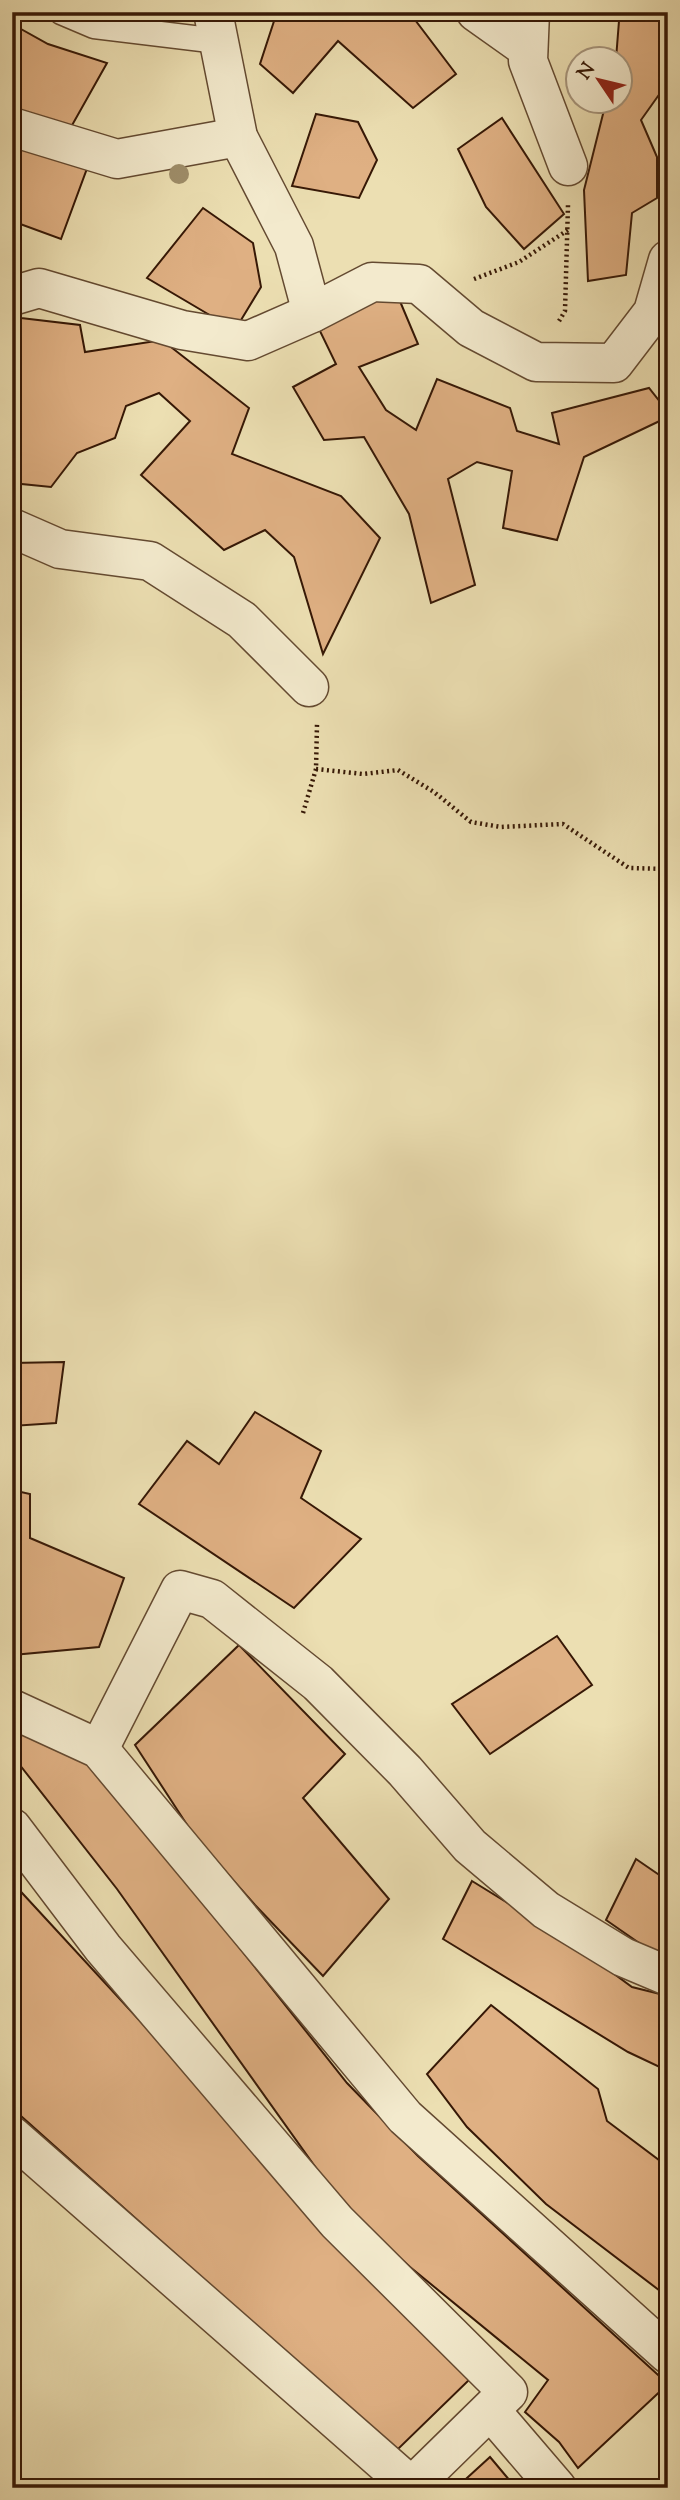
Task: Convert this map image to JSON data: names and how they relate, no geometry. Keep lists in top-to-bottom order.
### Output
{
  "north": "top left"
}
